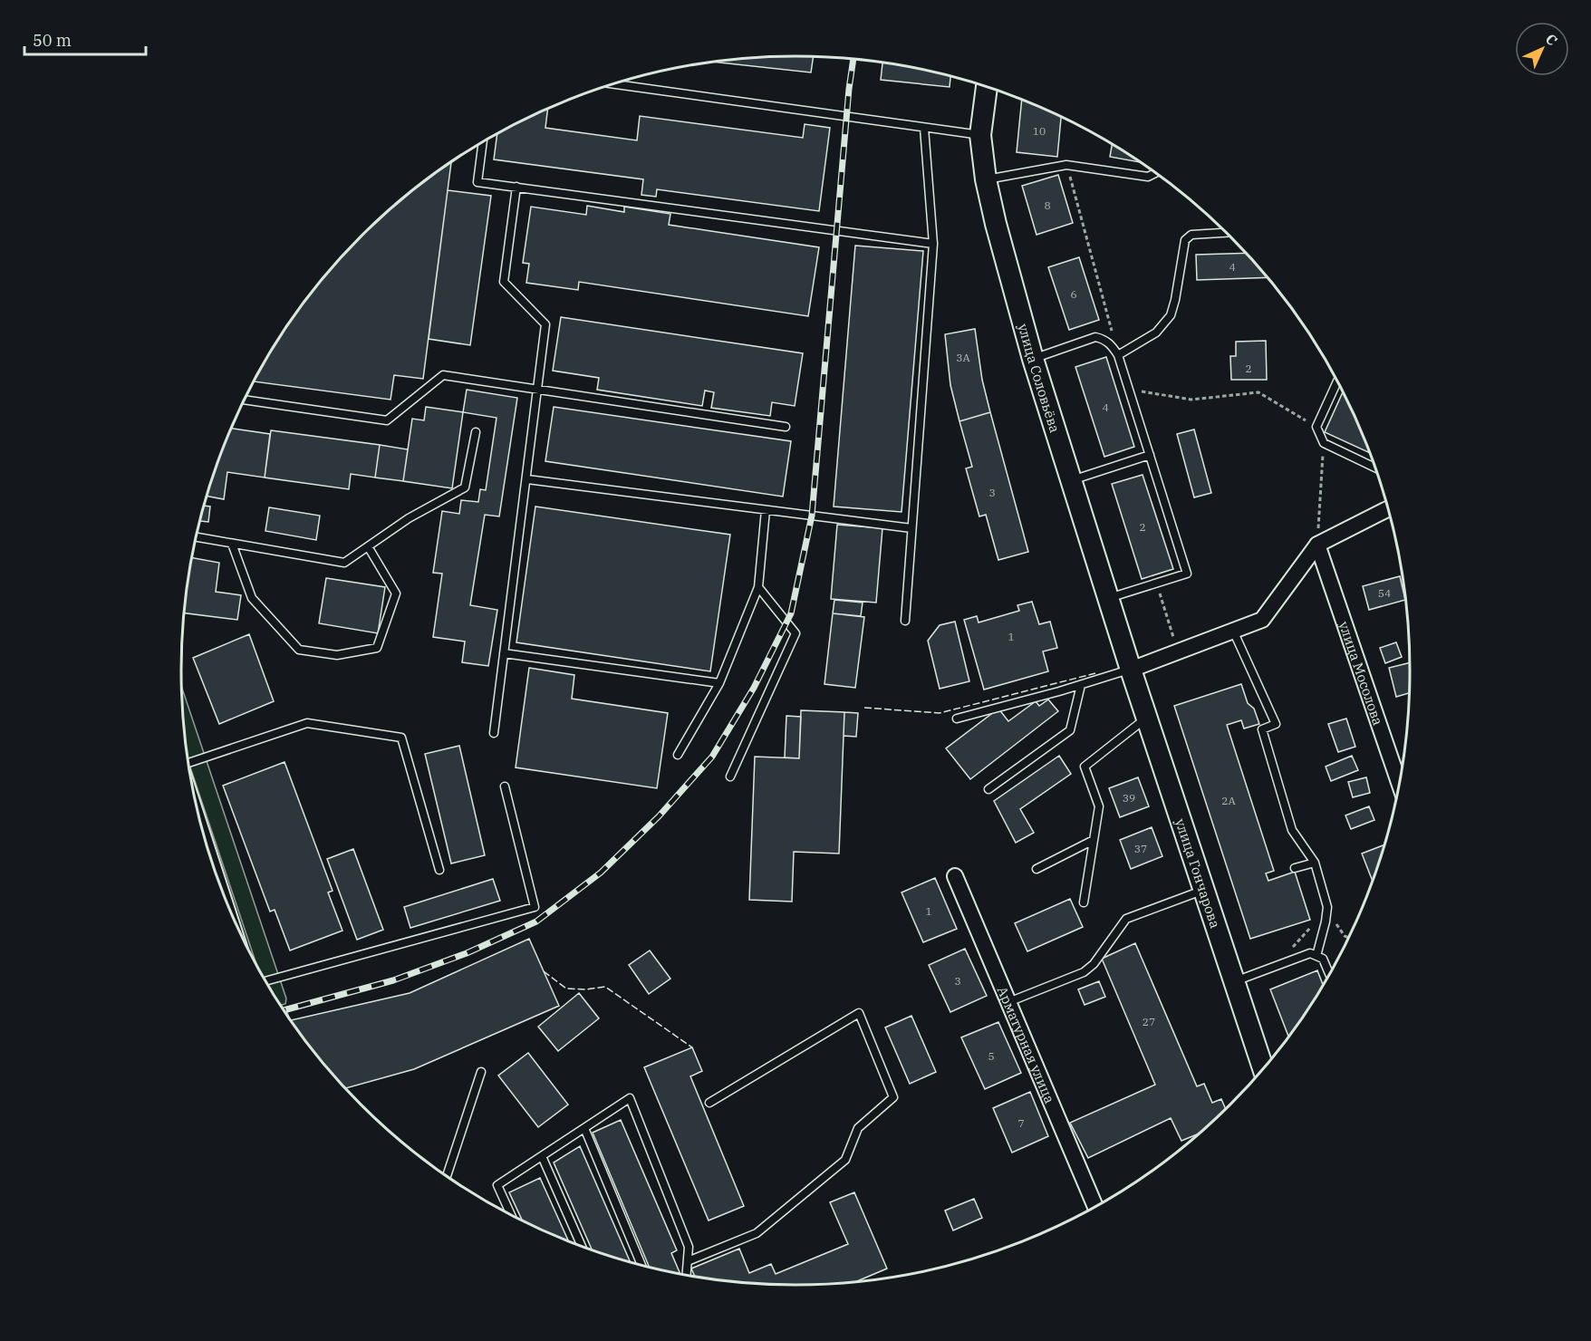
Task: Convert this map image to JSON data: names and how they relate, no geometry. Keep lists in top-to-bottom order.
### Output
{
  "streets": {
    "street": [
      "улица Соловьёва",
      "улица Мосолова",
      "улица Гончарова",
      "Арматурная улица"
    ]
  },
  "crossings": [
    ["улица Соловьёва", "улица Гончарова"]
  ],
  "house_numbers": [
    "10",
    "8",
    "4",
    "6",
    "3А",
    "2",
    "4",
    "3",
    "2",
    "54",
    "1",
    "39",
    "2А",
    "37",
    "1",
    "3",
    "27",
    "5",
    "7"
  ],
  "scale_bar": "50 m",
  "north": "top right"
}
